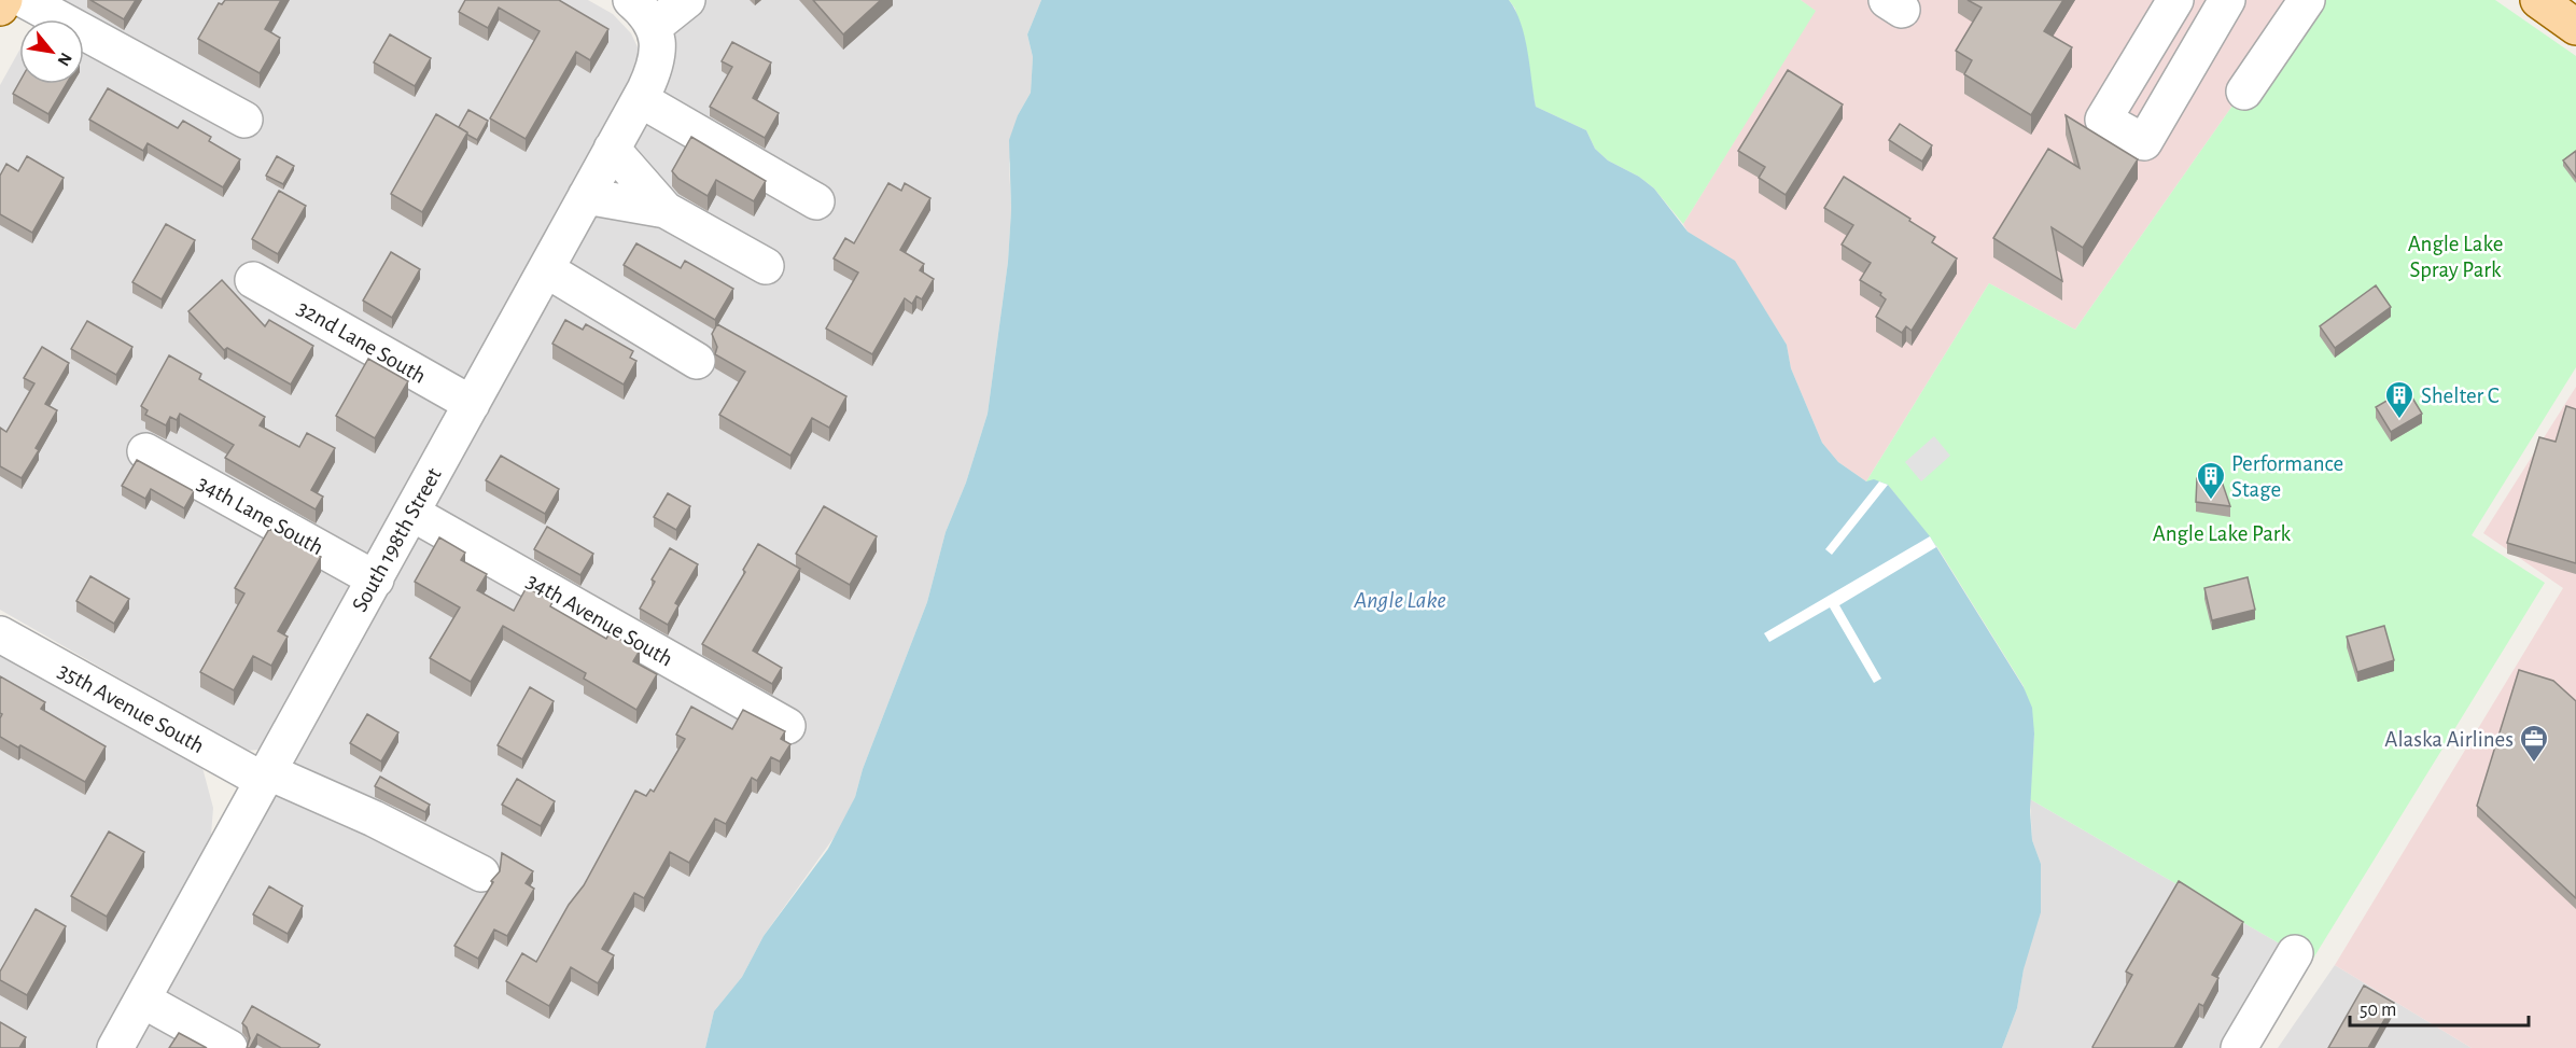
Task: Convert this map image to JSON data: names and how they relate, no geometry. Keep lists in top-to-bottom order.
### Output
{
  "streets": {
    "street": [
      "32nd Lane South",
      "34th Lane South",
      "South 198th Street",
      "34th Avenue South",
      "35th Avenue South"
    ]
  },
  "crossings": [
    ["32nd Lane South", "South 198th Street"],
    ["34th Lane South", "South 198th Street"],
    ["South 198th Street", "34th Avenue South"],
    ["South 198th Street", "35th Avenue South"]
  ],
  "water": ["Angle Lake"],
  "parks": ["Angle Lake Spray Park", "Angle Lake Park"],
  "places": {
    "building": ["Shelter C", "Performance Stage"],
    "office": ["Alaska Airlines"]
  },
  "scale_bar": "50 m",
  "north": "bottom right"
}
